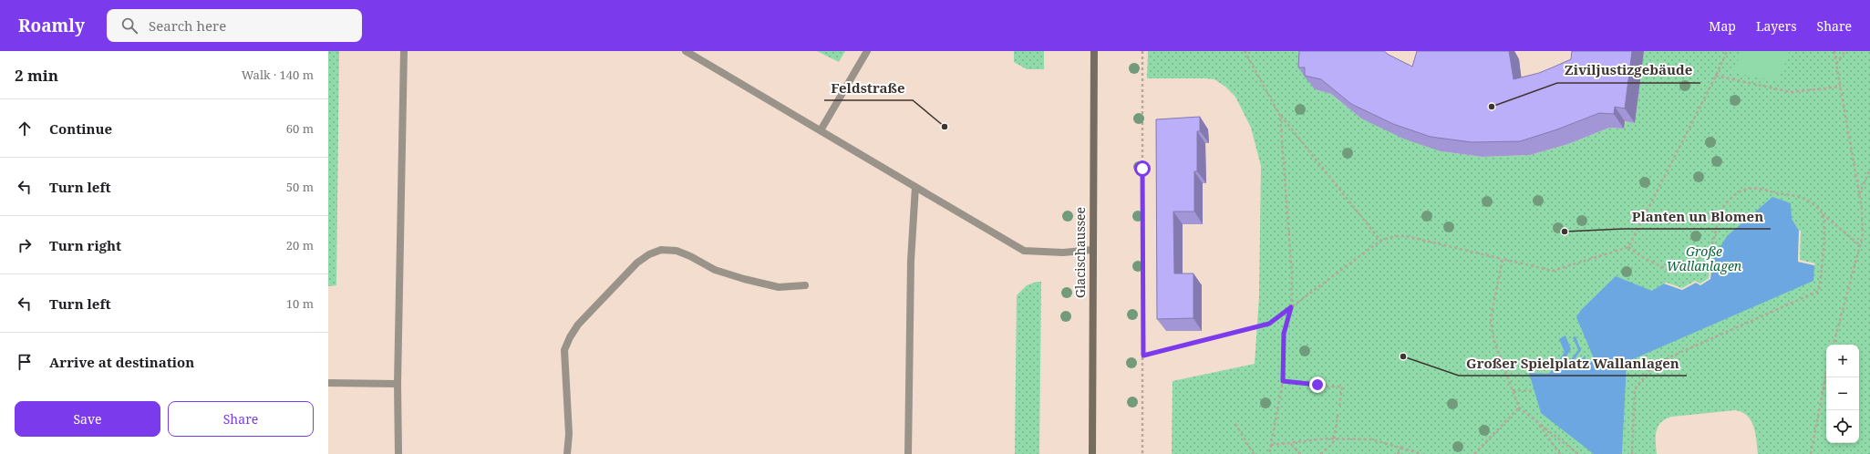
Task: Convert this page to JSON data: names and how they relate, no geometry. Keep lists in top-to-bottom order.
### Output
{
  "streets": {
    "street": ["Glacischaussee"]
  },
  "parks": ["Große Wallanlagen"],
  "places": [
    "Ziviljustizgebäude",
    "Feldstraße",
    "Planten un Blomen",
    "Großer Spielplatz Wallanlagen"
  ],
  "page": {
    "header": "Roamly",
    "search": "Search here",
    "nav": ["Map", "Layers", "Share"],
    "heading": ["2 min", "Walk · 140 m"],
    "list": [
      ["Continue", "60 m"],
      ["Turn left", "50 m"],
      ["Turn right", "20 m"],
      ["Turn left", "10 m"],
      "Arrive at destination"
    ],
    "map_buttons": ["+", "−"],
    "buttons": ["Save", "Share"]
  }
}
